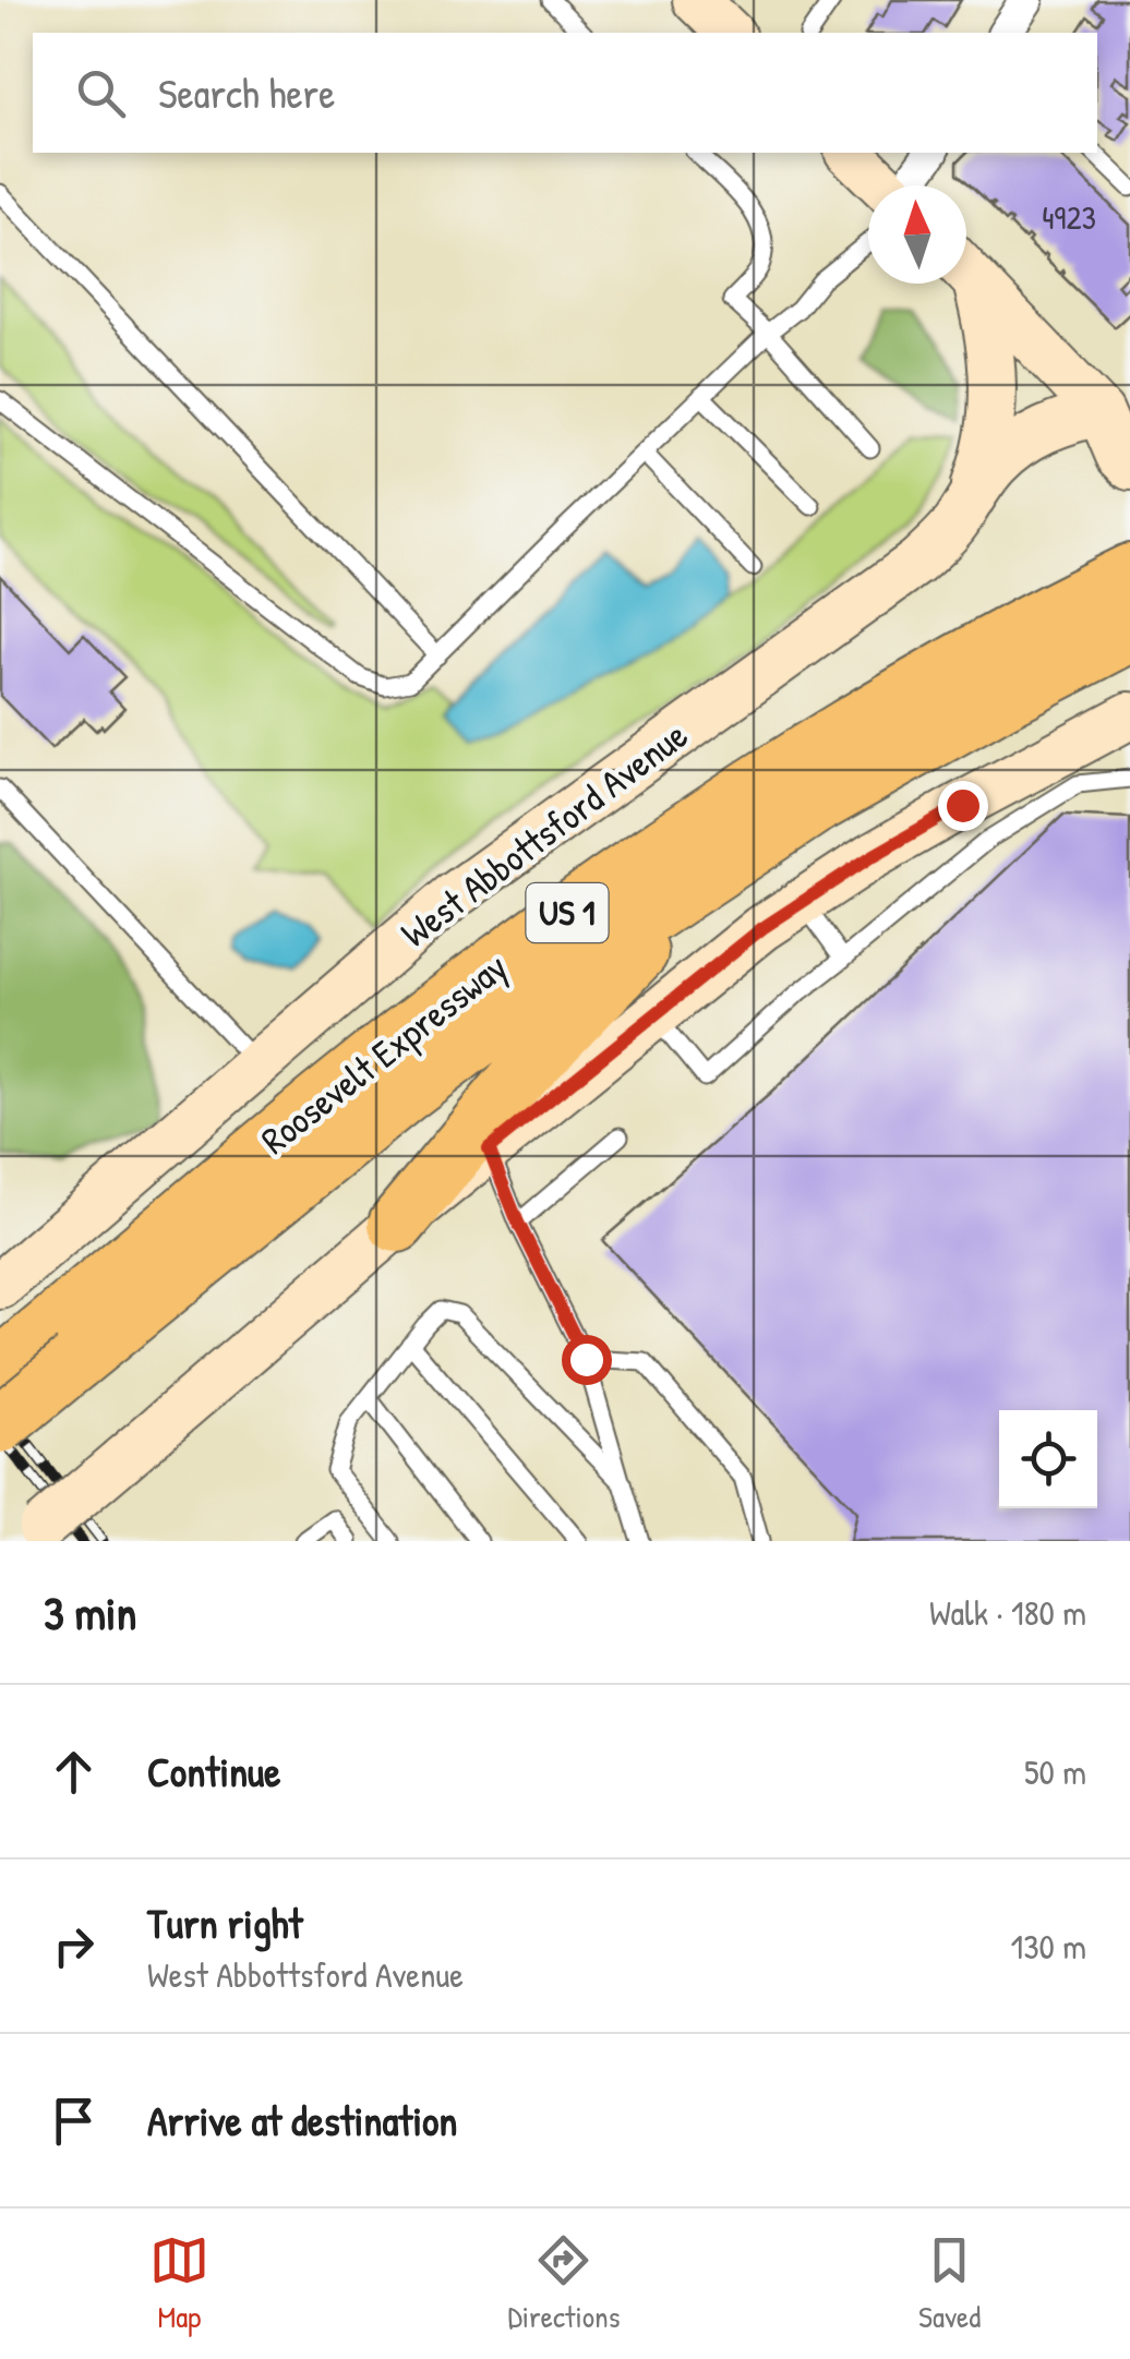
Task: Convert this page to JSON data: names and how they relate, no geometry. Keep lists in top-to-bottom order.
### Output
{
  "streets": {
    "highway": ["US 1", "Roosevelt Expressway"],
    "street": ["West Abbottsford Avenue"]
  },
  "house_numbers": ["4923"],
  "north": "top",
  "page": {
    "search": "Search here",
    "heading": ["3 min", "Walk · 180 m"],
    "list": [
      ["Continue", "50 m"],
      ["Turn right", "West Abbottsford Avenue", "130 m"],
      "Arrive at destination"
    ],
    "nav": ["Map", "Directions", "Saved"]
  }
}
